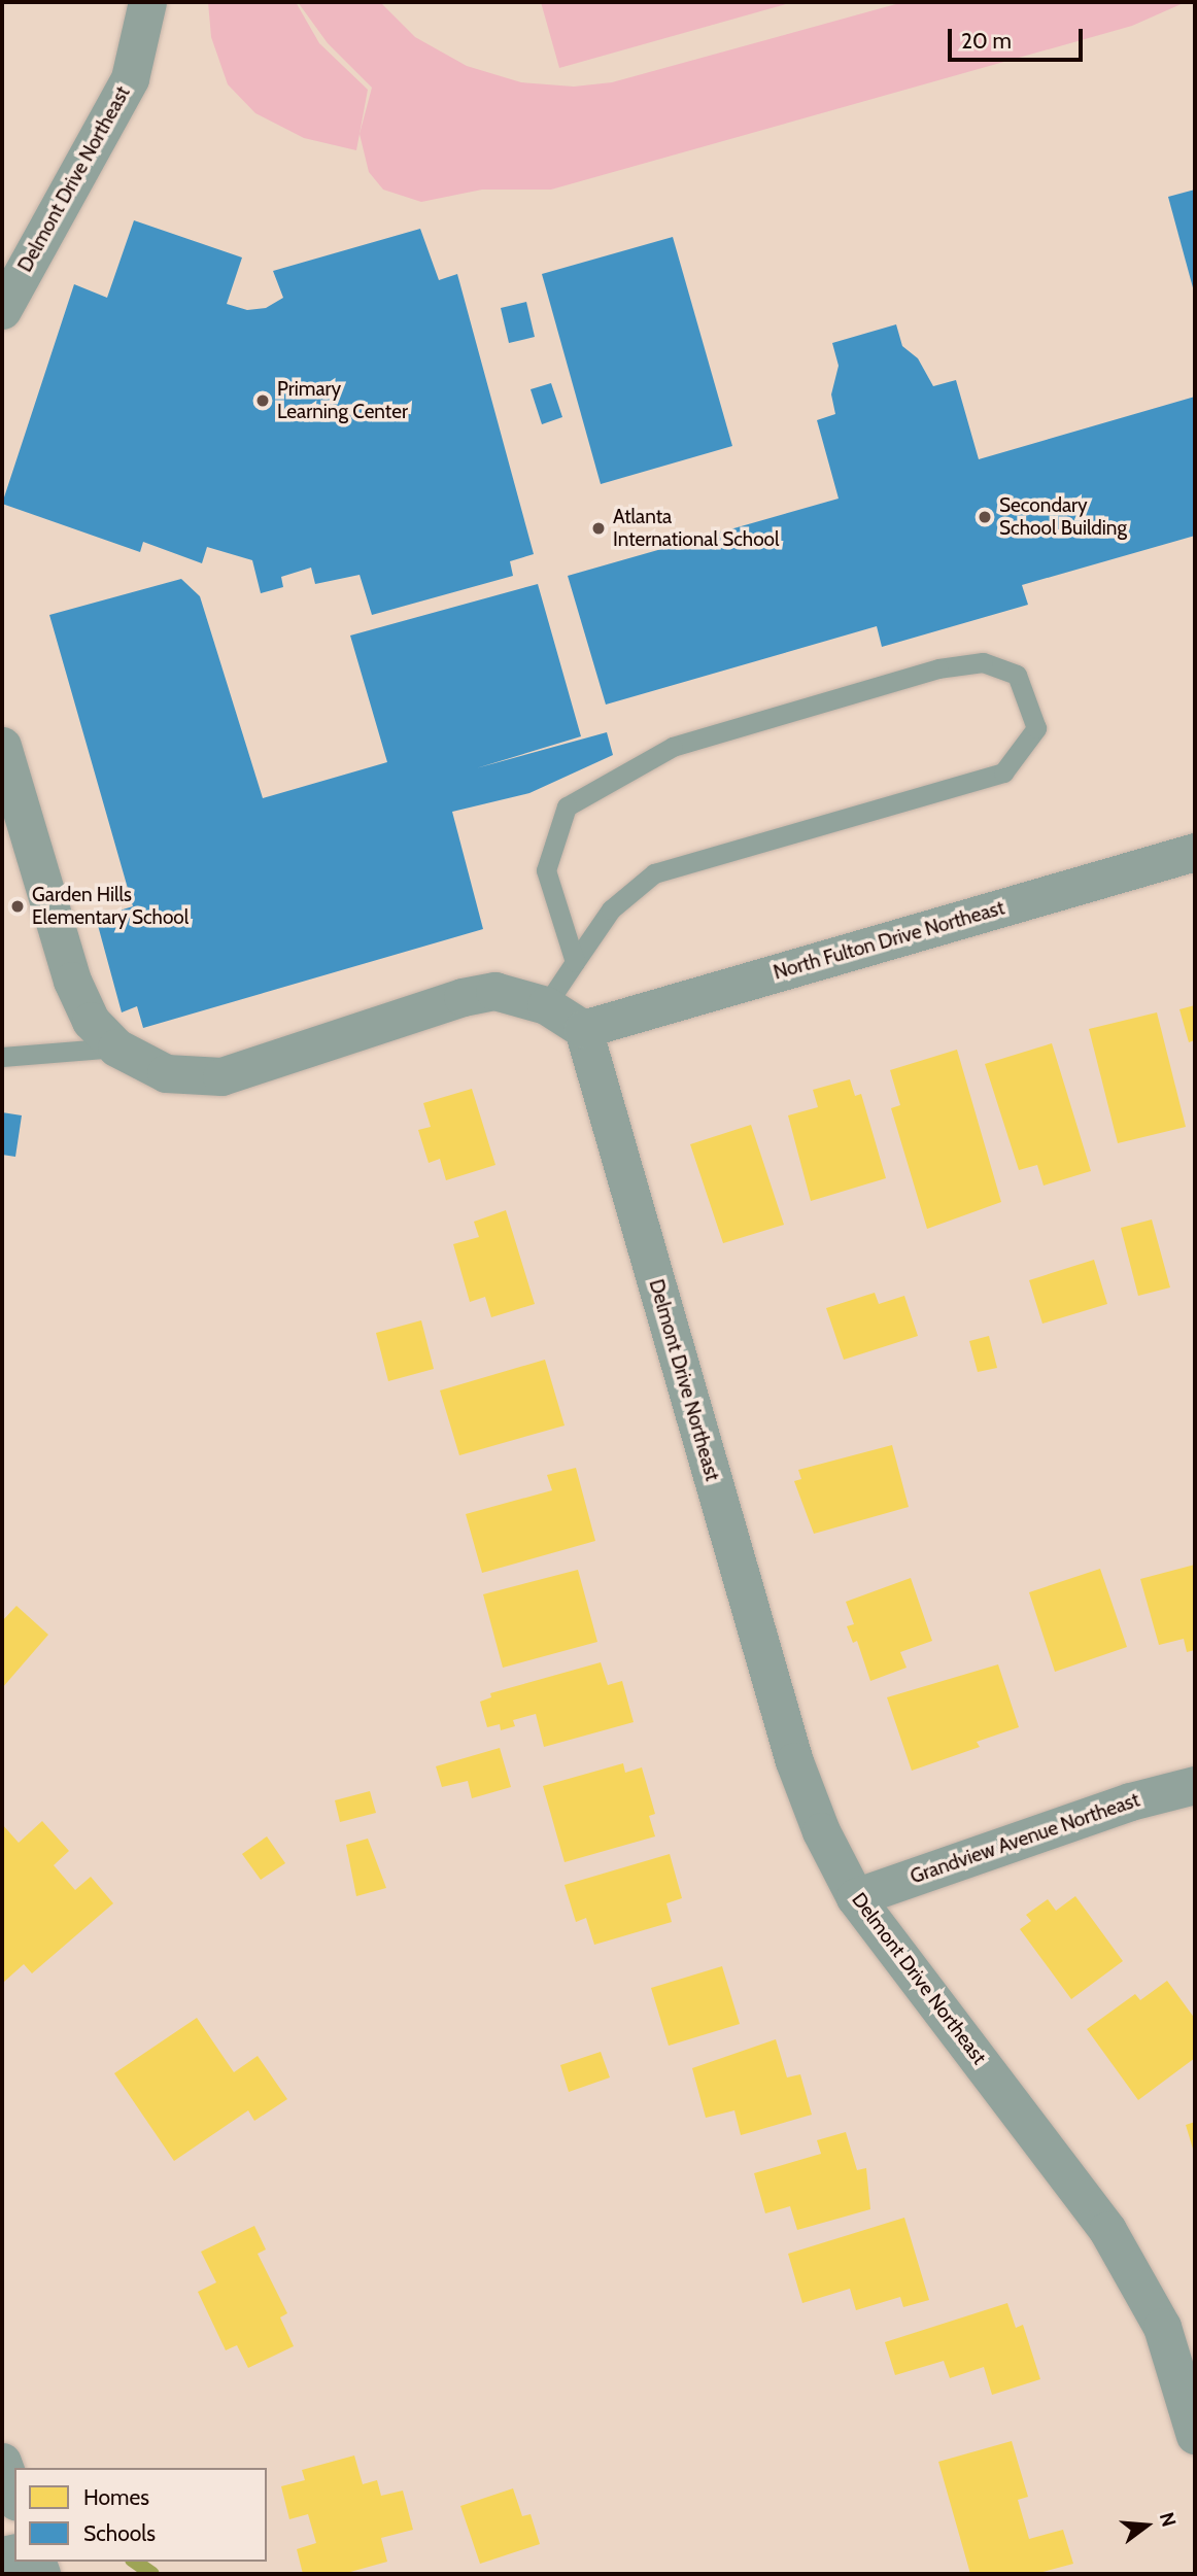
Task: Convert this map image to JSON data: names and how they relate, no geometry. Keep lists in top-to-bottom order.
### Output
{
  "streets": {
    "street": ["Delmont Drive Northeast", "North Fulton Drive Northeast", "Grandview Avenue Northeast"]
  },
  "crossings": [
    ["Delmont Drive Northeast", "North Fulton Drive Northeast"],
    ["Delmont Drive Northeast", "Grandview Avenue Northeast"]
  ],
  "places": [
    "Primary Learning Center",
    "Secondary School Building",
    "Atlanta International School",
    "Garden Hills Elementary School"
  ],
  "legend": ["Homes", "Schools"],
  "scale_bar": "20 m",
  "north": "right"
}
